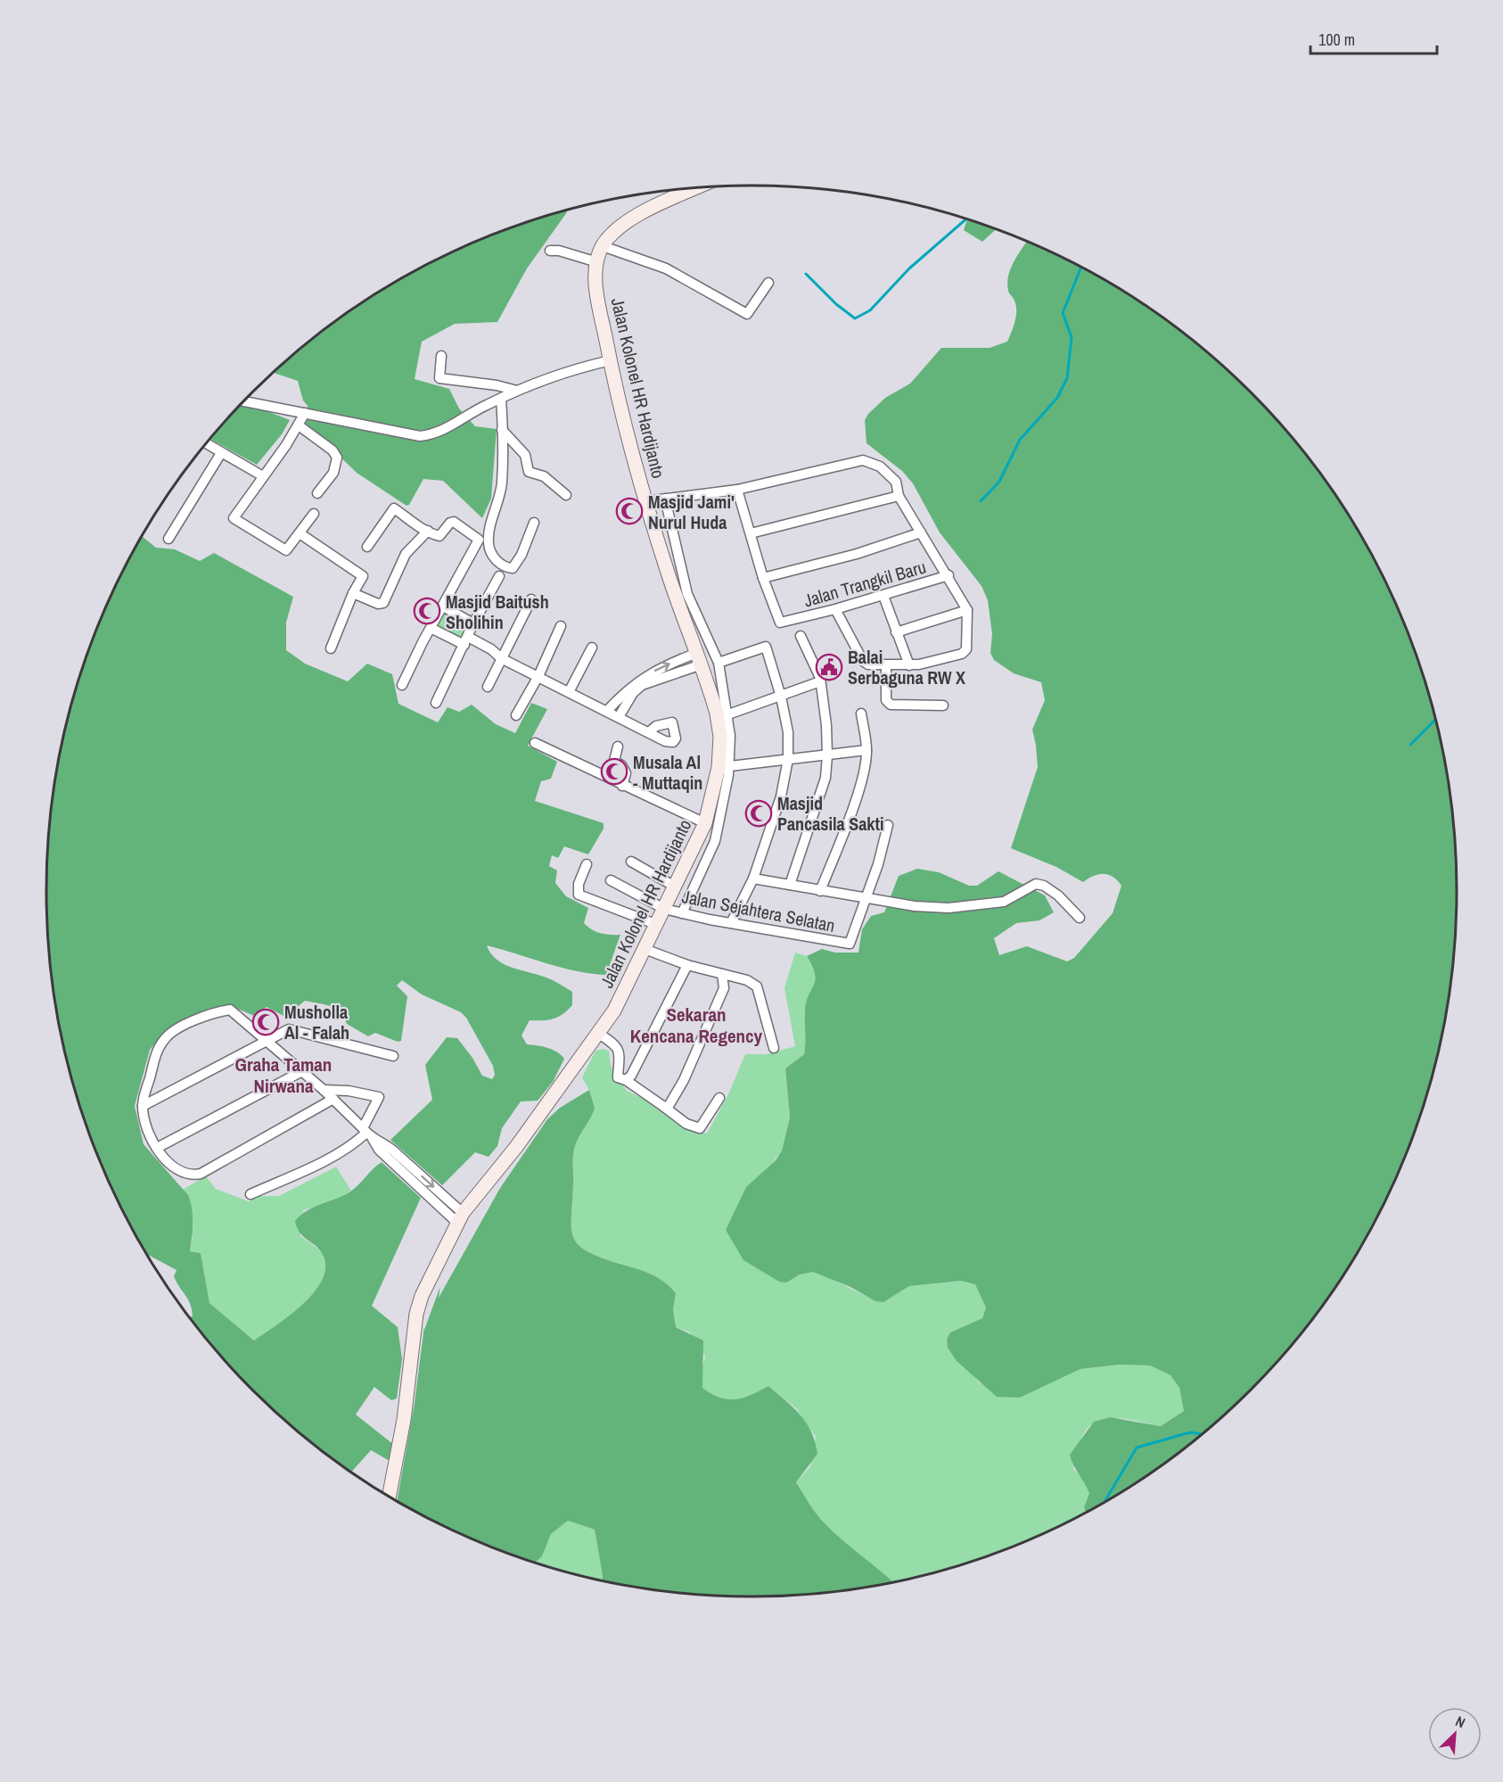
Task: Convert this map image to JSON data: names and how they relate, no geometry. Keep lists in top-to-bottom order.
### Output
{
  "streets": {
    "main road": ["Jalan Kolonel HR Hardijanto"],
    "street": ["Jalan Trangkil Baru", "Jalan Sejahtera Selatan"]
  },
  "crossings": [
    ["Jalan Kolonel HR Hardijanto", "Jalan Trangkil Baru"],
    ["Jalan Kolonel HR Hardijanto", "Jalan Sejahtera Selatan"]
  ],
  "districts": ["Sekaran Kencana Regency", "Graha Taman Nirwana"],
  "places": {
    "mosque": [
      "Masjid Jami' Nurul Huda",
      "Masjid Baitush Sholihin",
      "Musala Al - Muttaqin",
      "Masjid Pancasila Sakti",
      "Musholla Al - Falah"
    ],
    "public building": ["Balai Serbaguna RW X"]
  },
  "scale_bar": "100 m",
  "north": "top right"
}
